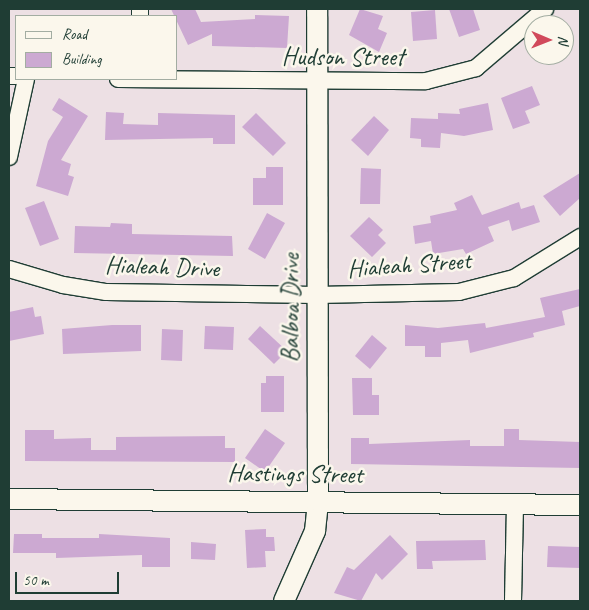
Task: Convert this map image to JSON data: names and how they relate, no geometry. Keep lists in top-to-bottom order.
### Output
{
  "streets": {
    "street": [
      "Hudson Street",
      "Hialeah Street",
      "Hialeah Drive",
      "Balboa Drive",
      "Hastings Street"
    ]
  },
  "crossings": [
    ["Hudson Street", "Balboa Drive"],
    ["Hialeah Street", "Hialeah Drive"],
    ["Hialeah Street", "Balboa Drive"],
    ["Hialeah Drive", "Balboa Drive"],
    ["Balboa Drive", "Hastings Street"]
  ],
  "legend": ["Road", "Building"],
  "scale_bar": "50 m",
  "north": "right"
}
